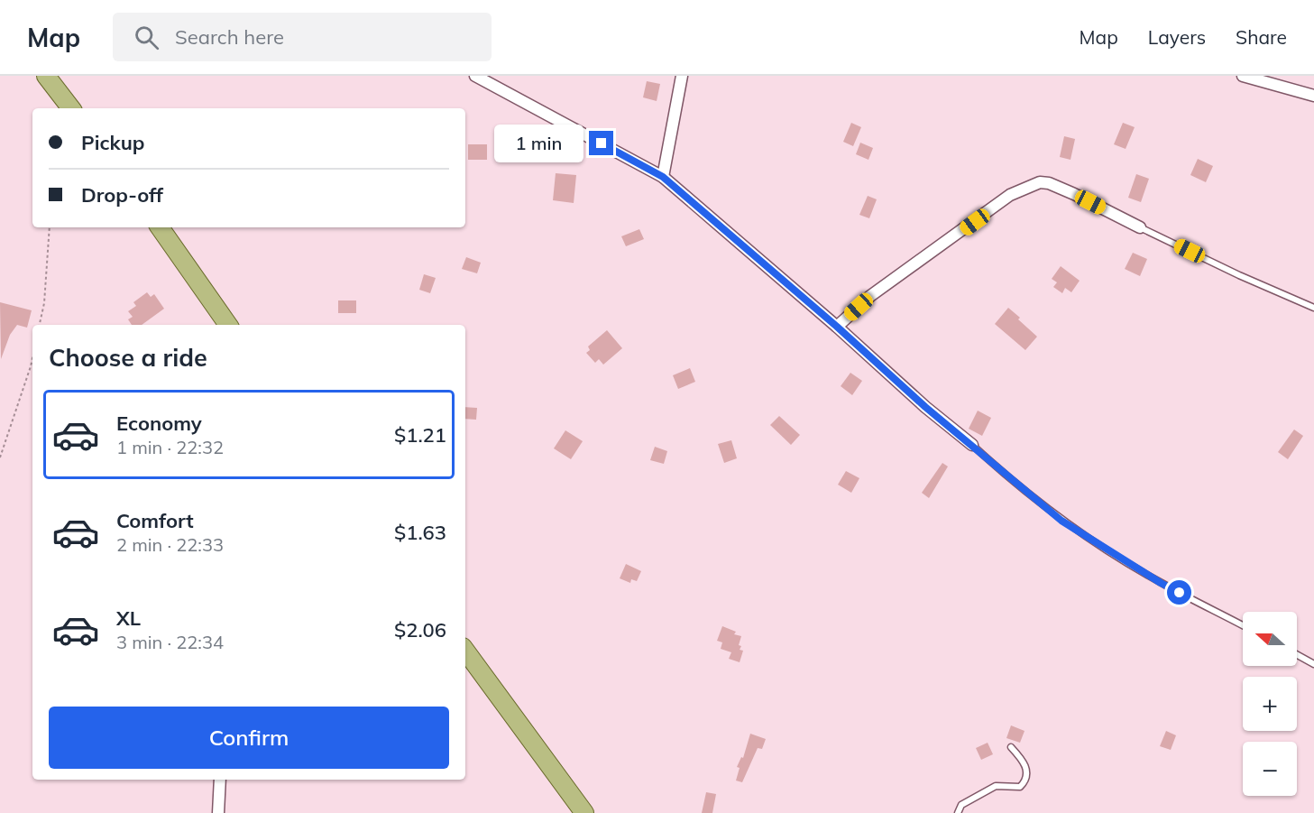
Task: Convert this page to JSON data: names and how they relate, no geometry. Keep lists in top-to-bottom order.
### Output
{
  "north": "left",
  "page": {
    "header": "Map",
    "search": "Search here",
    "nav": ["Map", "Layers", "Share"],
    "banner": ["Pickup", "Drop-off"],
    "bubble": "1 min",
    "heading": "Choose a ride",
    "list": [
      {
        "name": "Economy",
        "note": "1 min · 22:32",
        "value": "$1.21"
      },
      {
        "name": "Comfort",
        "note": "2 min · 22:33",
        "value": "$1.63"
      },
      {
        "name": "XL",
        "note": "3 min · 22:34",
        "value": "$2.06"
      }
    ],
    "map_buttons": ["+", "−"],
    "buttons": "Confirm"
  }
}
